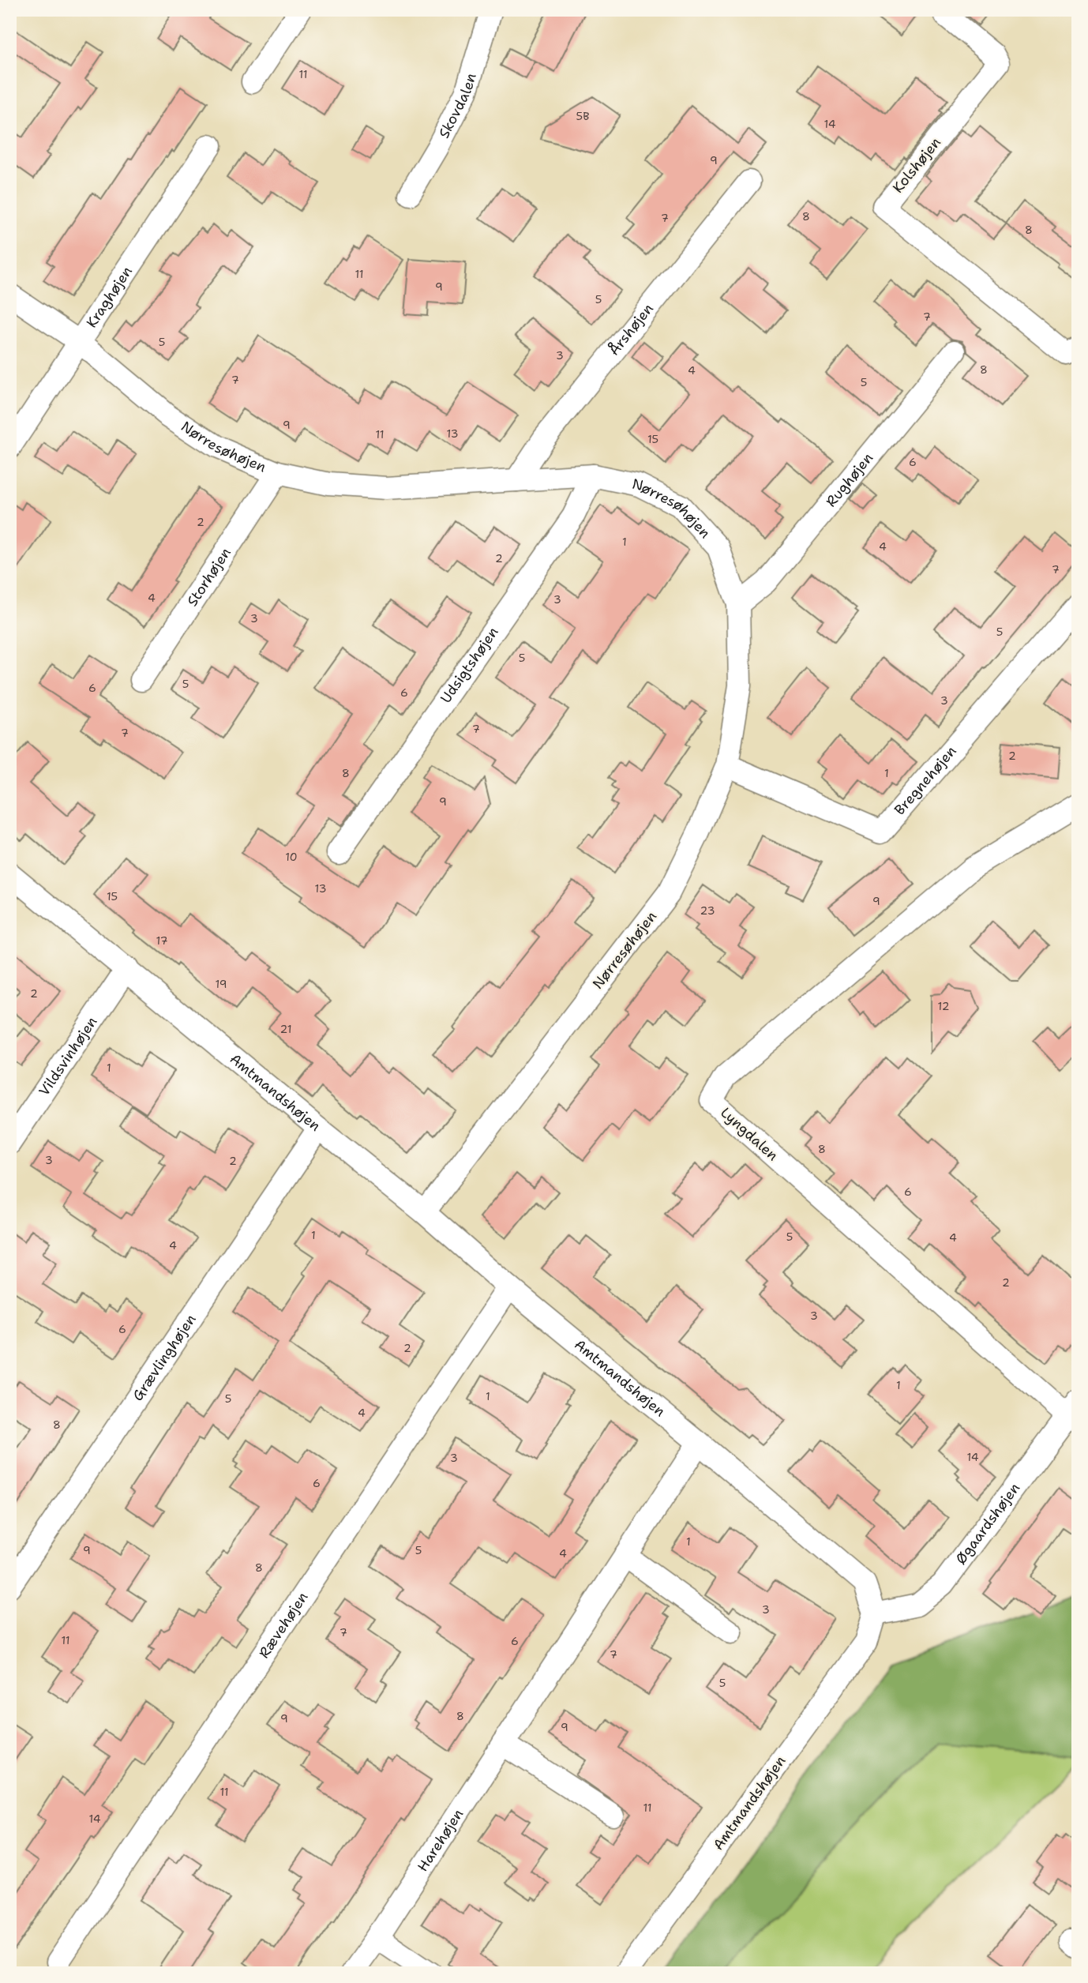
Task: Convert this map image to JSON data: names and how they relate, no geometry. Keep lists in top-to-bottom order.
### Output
{
  "streets": {
    "street": [
      "Skovdalen",
      "Kolshøjen",
      "Kraghøjen",
      "Årshøjen",
      "Nørresøhøjen",
      "Rughøjen",
      "Storhøjen",
      "Udsigtshøjen",
      "Bregnehøjen",
      "Vildsvinhøjen",
      "Amtmandshøjen",
      "Lyngdalen",
      "Grævlinghøjen",
      "Øgaardshøjen",
      "Rævehøjen",
      "Harehøjen"
    ]
  },
  "crossings": [
    ["Kraghøjen", "Nørresøhøjen"],
    ["Årshøjen", "Nørresøhøjen"],
    ["Nørresøhøjen", "Rughøjen"],
    ["Nørresøhøjen", "Storhøjen"],
    ["Nørresøhøjen", "Udsigtshøjen"],
    ["Nørresøhøjen", "Bregnehøjen"],
    ["Nørresøhøjen", "Amtmandshøjen"],
    ["Vildsvinhøjen", "Amtmandshøjen"],
    ["Amtmandshøjen", "Grævlinghøjen"],
    ["Amtmandshøjen", "Øgaardshøjen"],
    ["Amtmandshøjen", "Rævehøjen"],
    ["Amtmandshøjen", "Harehøjen"],
    ["Lyngdalen", "Øgaardshøjen"]
  ],
  "house_numbers": [
    "11",
    "5B",
    "14",
    "9",
    "8",
    "7",
    "8",
    "11",
    "9",
    "5",
    "7",
    "5",
    "3",
    "8",
    "4",
    "7",
    "5",
    "9",
    "13",
    "11",
    "15",
    "6",
    "2",
    "1",
    "4",
    "2",
    "7",
    "4",
    "3",
    "3",
    "5",
    "5",
    "5",
    "6",
    "6",
    "3",
    "7",
    "7",
    "2",
    "8",
    "1",
    "9",
    "10",
    "13",
    "15",
    "9",
    "23",
    "17",
    "19",
    "2",
    "12",
    "21",
    "1",
    "8",
    "3",
    "2",
    "6",
    "1",
    "5",
    "4",
    "4",
    "2",
    "3",
    "6",
    "2",
    "1",
    "1",
    "5",
    "4",
    "8",
    "14",
    "3",
    "6",
    "1",
    "9",
    "5",
    "4",
    "8",
    "3",
    "7",
    "11",
    "6",
    "7",
    "5",
    "8",
    "9",
    "9",
    "11",
    "11",
    "14"
  ]
}
